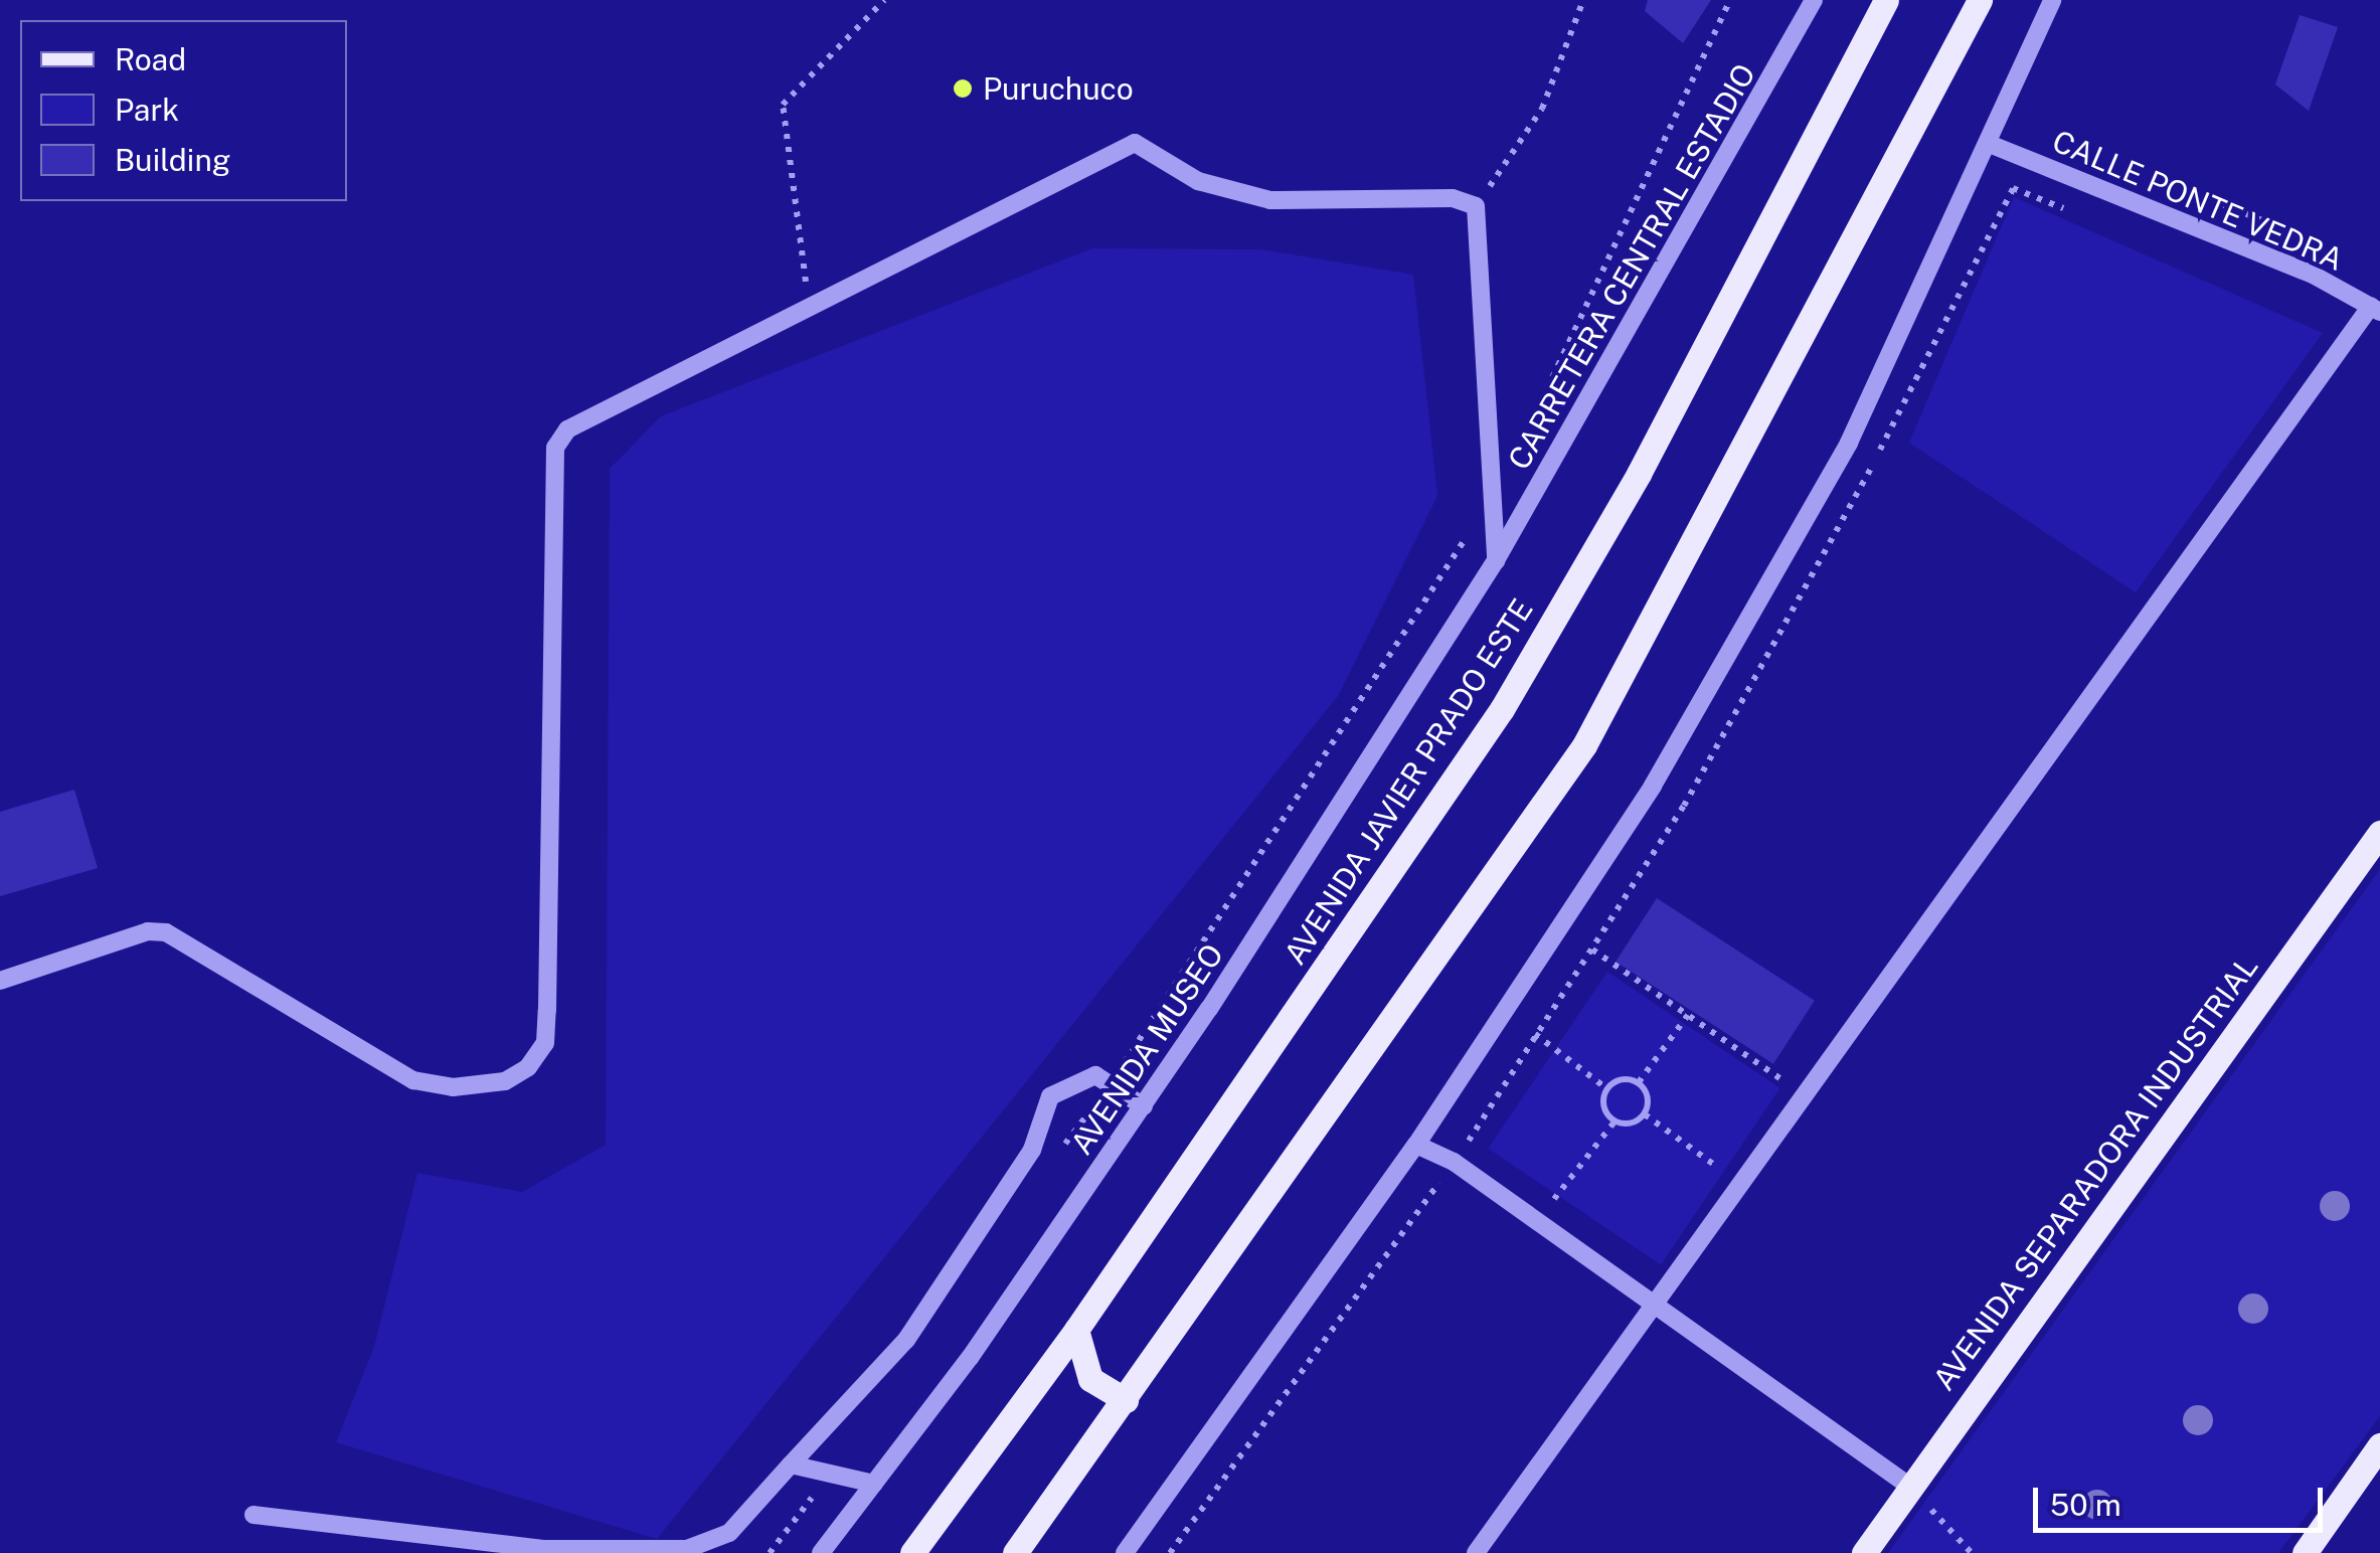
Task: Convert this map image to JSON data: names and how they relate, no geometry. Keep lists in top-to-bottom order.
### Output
{
  "streets": {
    "main road": ["AVENIDA JAVIER PRADO ESTE", "AVENIDA SEPARADORA INDUSTRIAL"],
    "street": ["CALLE PONTE VEDRA", "CARRETERA CENTRAL ESTADIO", "AVENIDA MUSEO"]
  },
  "crossings": [
    ["CARRETERA CENTRAL ESTADIO", "AVENIDA MUSEO"]
  ],
  "places": ["Puruchuco"],
  "legend": ["Road", "Park", "Building"],
  "scale_bar": "50 m"
}
